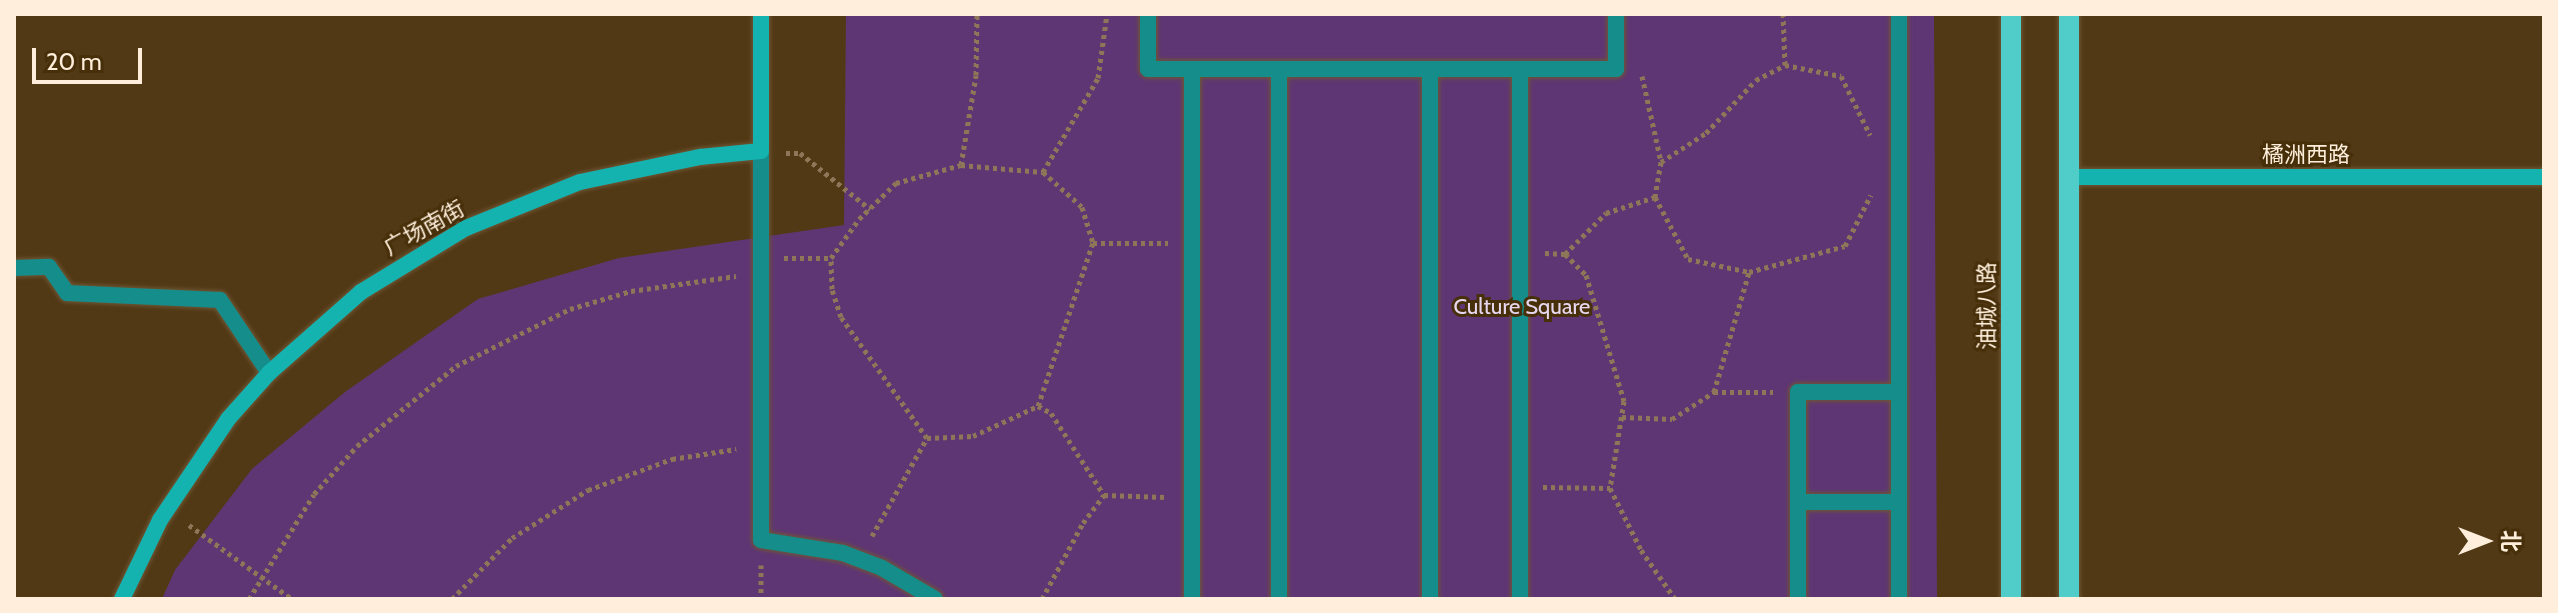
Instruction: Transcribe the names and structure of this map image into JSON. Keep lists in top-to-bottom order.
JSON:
{
  "streets": {
    "main road": ["油城八路"],
    "street": ["橘洲西路", "广场南街"]
  },
  "parks": ["Culture Square"],
  "scale_bar": "20 m",
  "north": "right"
}
